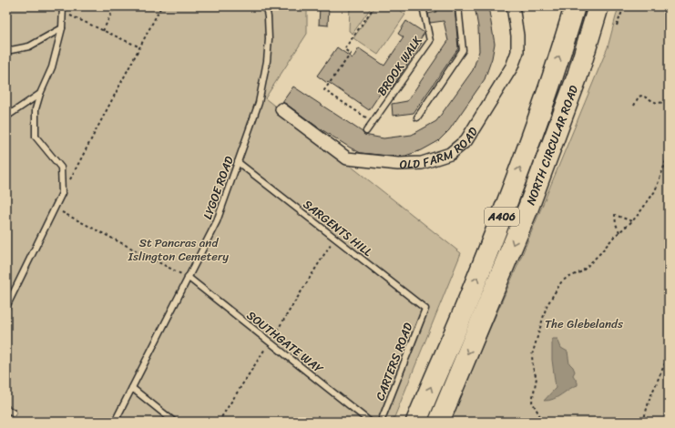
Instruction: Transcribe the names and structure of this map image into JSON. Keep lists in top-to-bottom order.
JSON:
{
  "streets": {
    "highway": ["NORTH CIRCULAR ROAD", "A406"],
    "street": ["OLD FARM ROAD"],
    "lane": [
      "BROOK WALK",
      "LYGOE ROAD",
      "SARGENTS HILL",
      "SOUTHGATE WAY",
      "CARTERS ROAD"
    ]
  },
  "crossings": [
    ["LYGOE ROAD", "SARGENTS HILL"],
    ["LYGOE ROAD", "SOUTHGATE WAY"],
    ["SARGENTS HILL", "CARTERS ROAD"]
  ],
  "parks": ["St Pancras and Islington Cemetery", "The Glebelands"]
}
